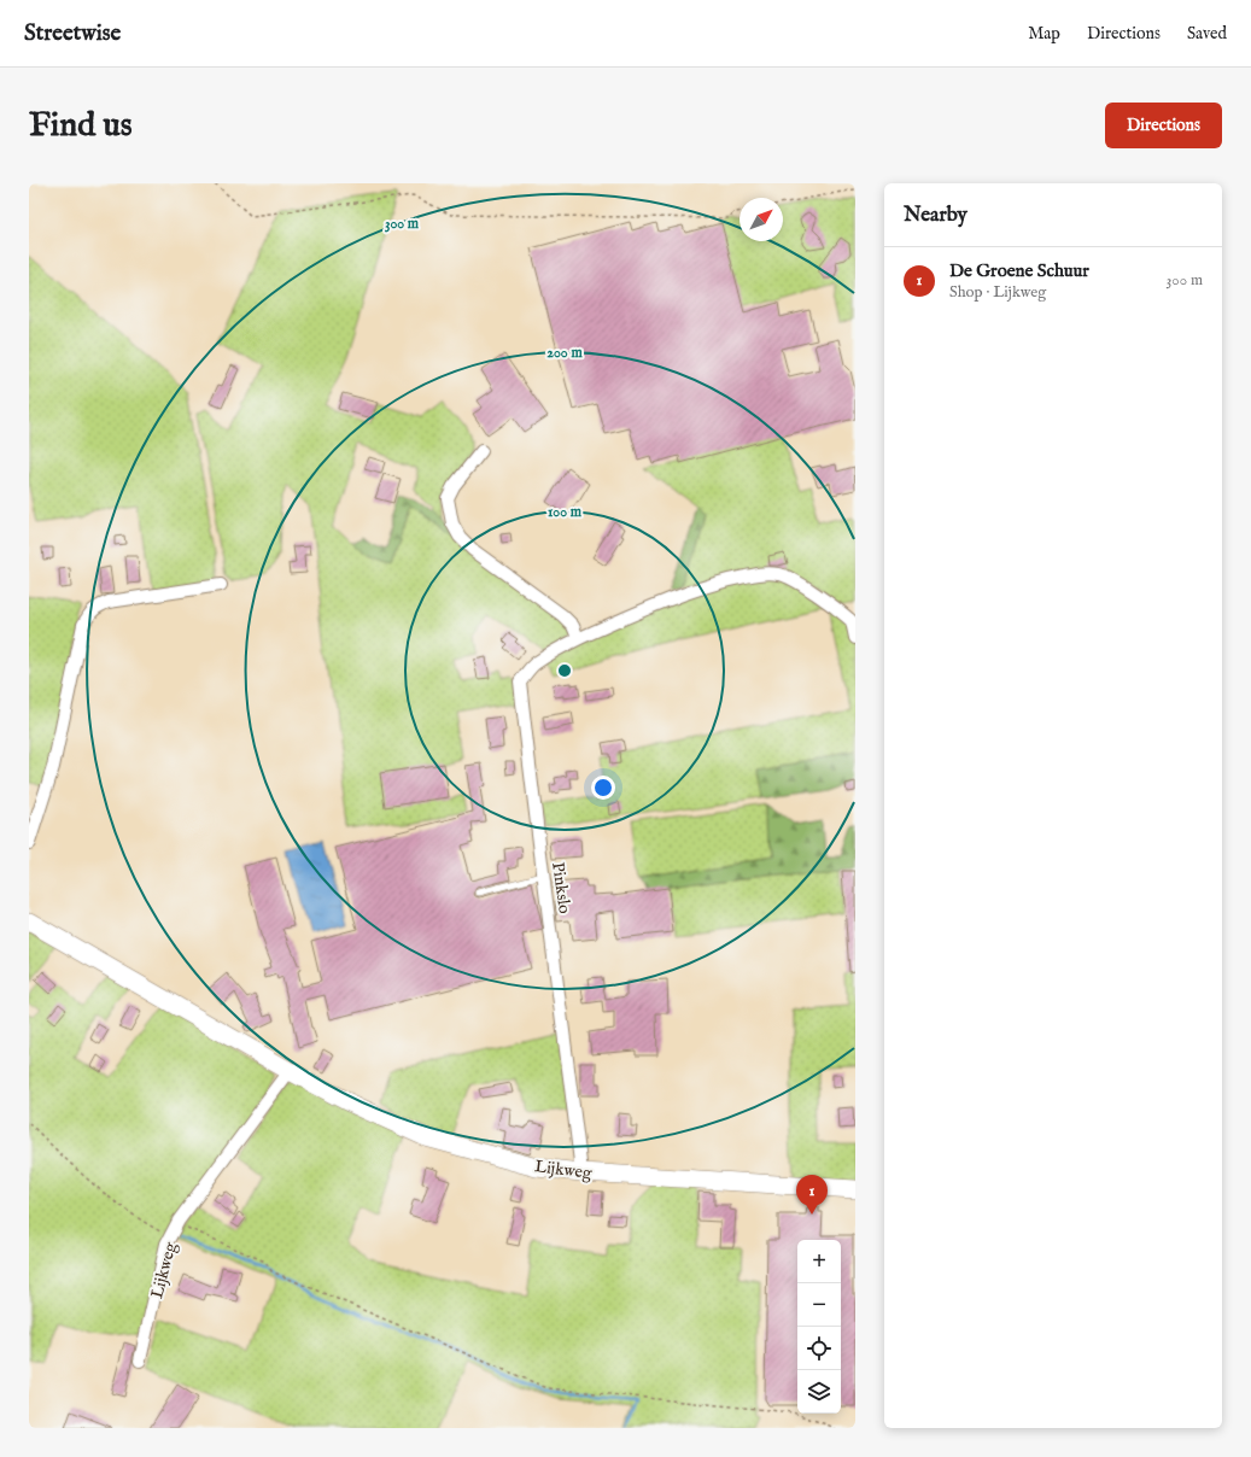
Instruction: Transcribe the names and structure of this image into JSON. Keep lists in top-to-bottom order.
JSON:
{
  "streets": {
    "street": ["Pinkslo", "Lijkweg"]
  },
  "crossings": [
    ["Pinkslo", "Lijkweg"]
  ],
  "north": "top right",
  "page": {
    "header": "Streetwise",
    "nav": ["Map", "Directions", "Saved"],
    "buttons": "Directions",
    "title": "Find us",
    "heading": "Nearby",
    "list": [
      {
        "mark": "1",
        "name": "De Groene Schuur",
        "note": "Shop · Lijkweg",
        "value": "300 m"
      }
    ],
    "pins": "1",
    "map_buttons": ["+", "−"]
  },
  "rings": ["300 m", "200 m", "100 m"]
}
